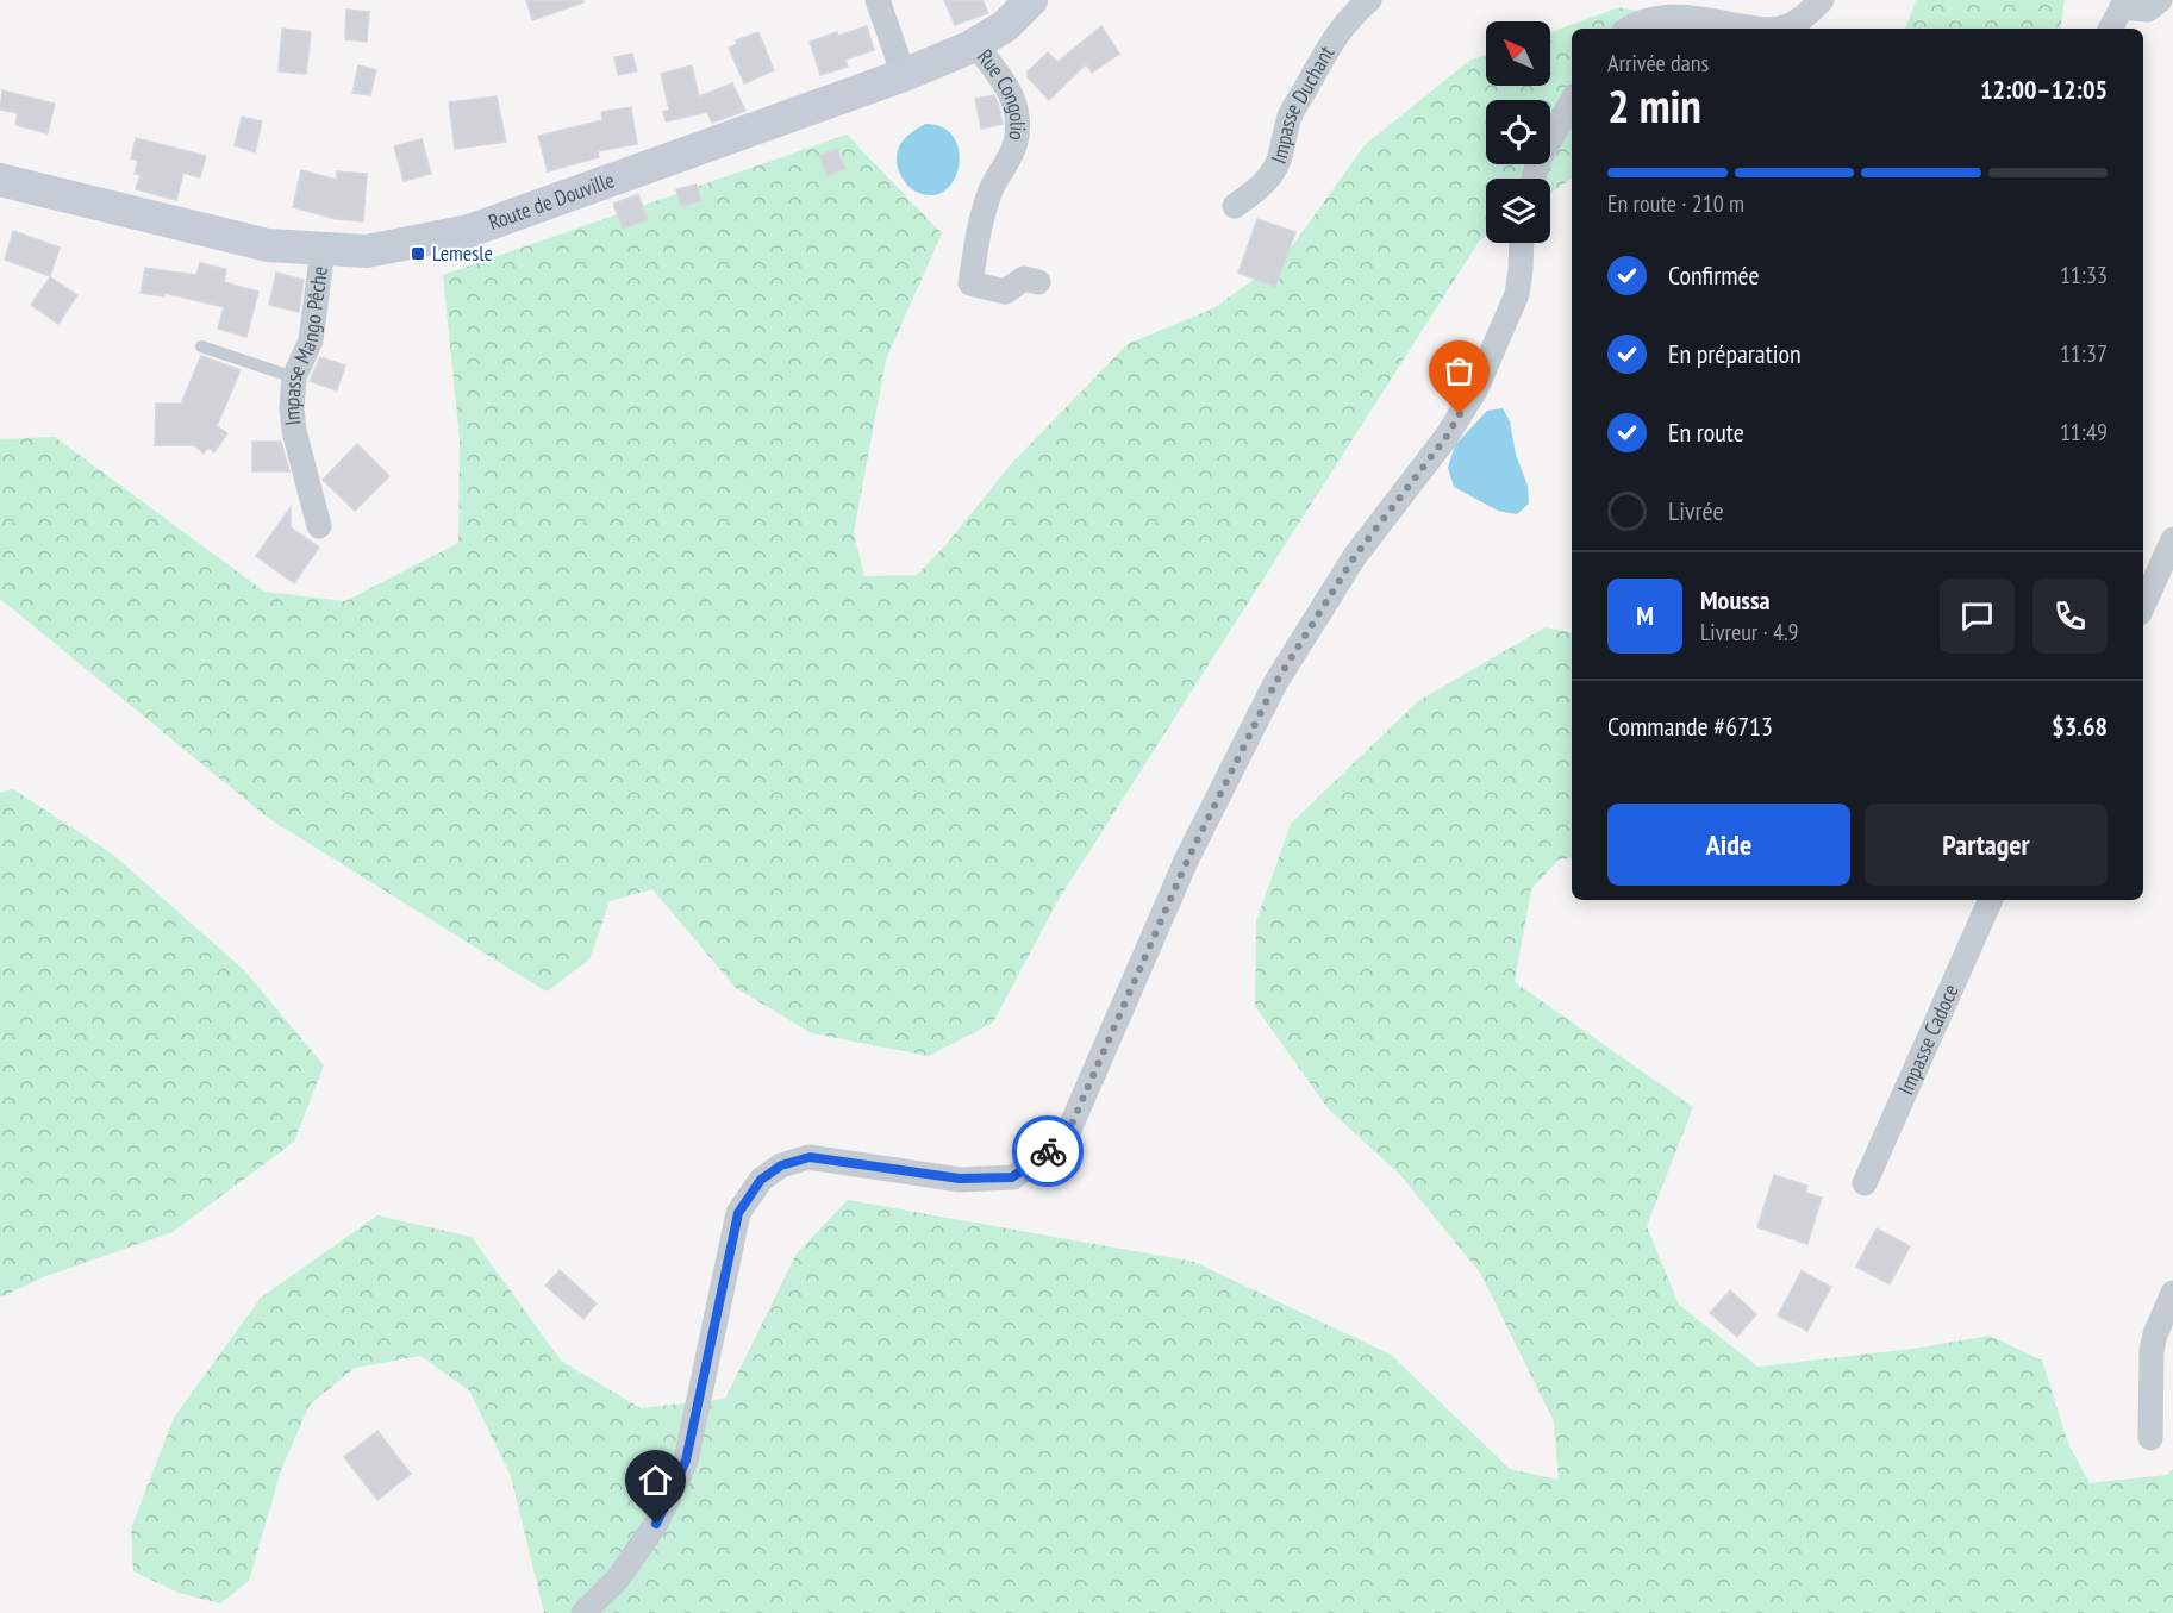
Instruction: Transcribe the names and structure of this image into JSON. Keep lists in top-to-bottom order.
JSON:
{
  "streets": {
    "main road": ["Route de Douville"],
    "street": [
      "Rue Congolio",
      "Impasse Duchant",
      "Impasse Mango Pêche",
      "Impasse Cadoce"
    ]
  },
  "crossings": [
    ["Rue Congolio", "Route de Douville"],
    ["Route de Douville", "Impasse Mango Pêche"]
  ],
  "places": {
    "transit": ["Lemesle"]
  },
  "north": "top left",
  "page": {
    "heading": ["2 min", "Arrivée dans", "12:00–12:05"],
    "panel": [
      "Moussa",
      "Livreur · 4.9",
      "Commande #6713",
      "$3.68"
    ],
    "bar": "En route · 210 m",
    "list": [
      ["Confirmée", "11:33"],
      ["En préparation", "11:37"],
      ["En route", "11:49"],
      "Livrée"
    ],
    "round": "M",
    "buttons": ["Aide", "Partager"]
  }
}
